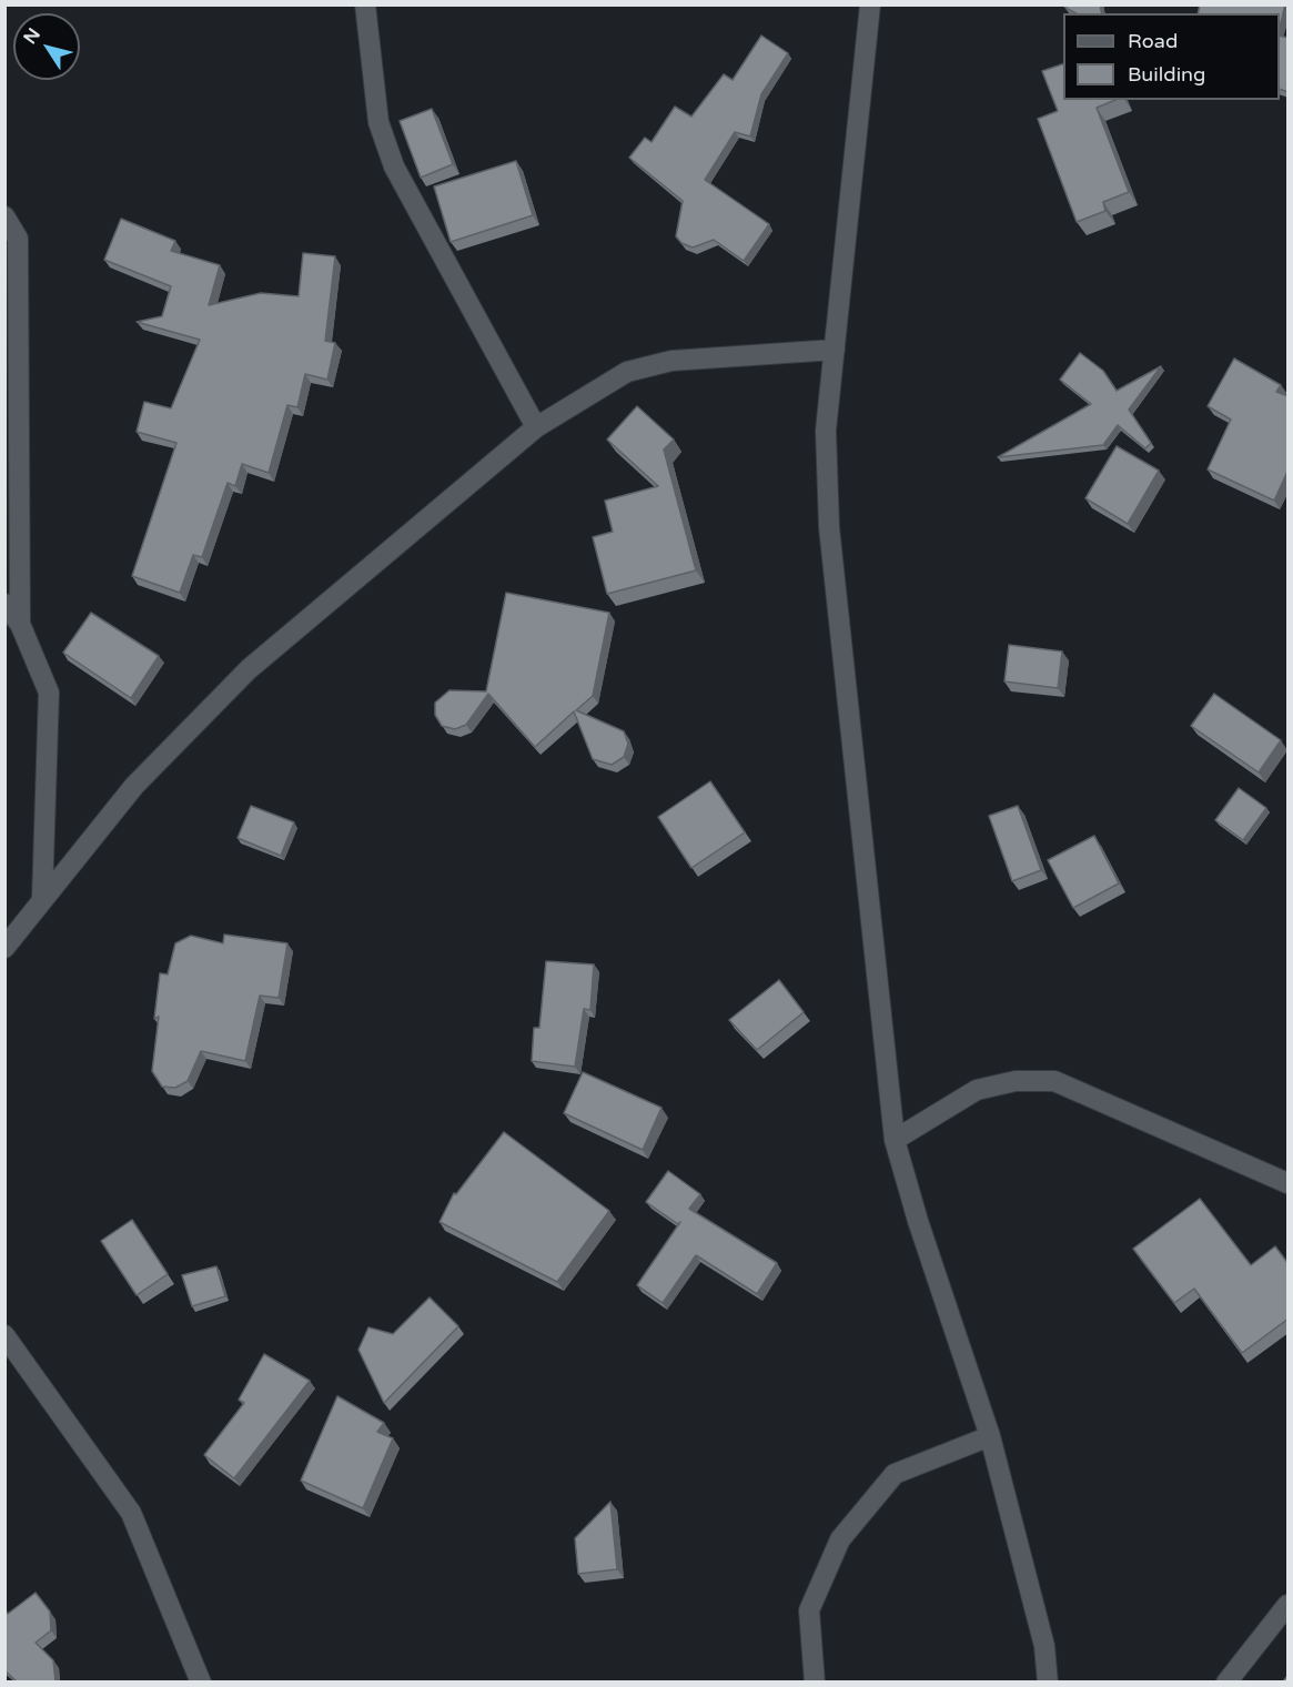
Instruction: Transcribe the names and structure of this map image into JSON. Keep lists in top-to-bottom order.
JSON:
{
  "legend": ["Road", "Building"],
  "north": "top left"
}
